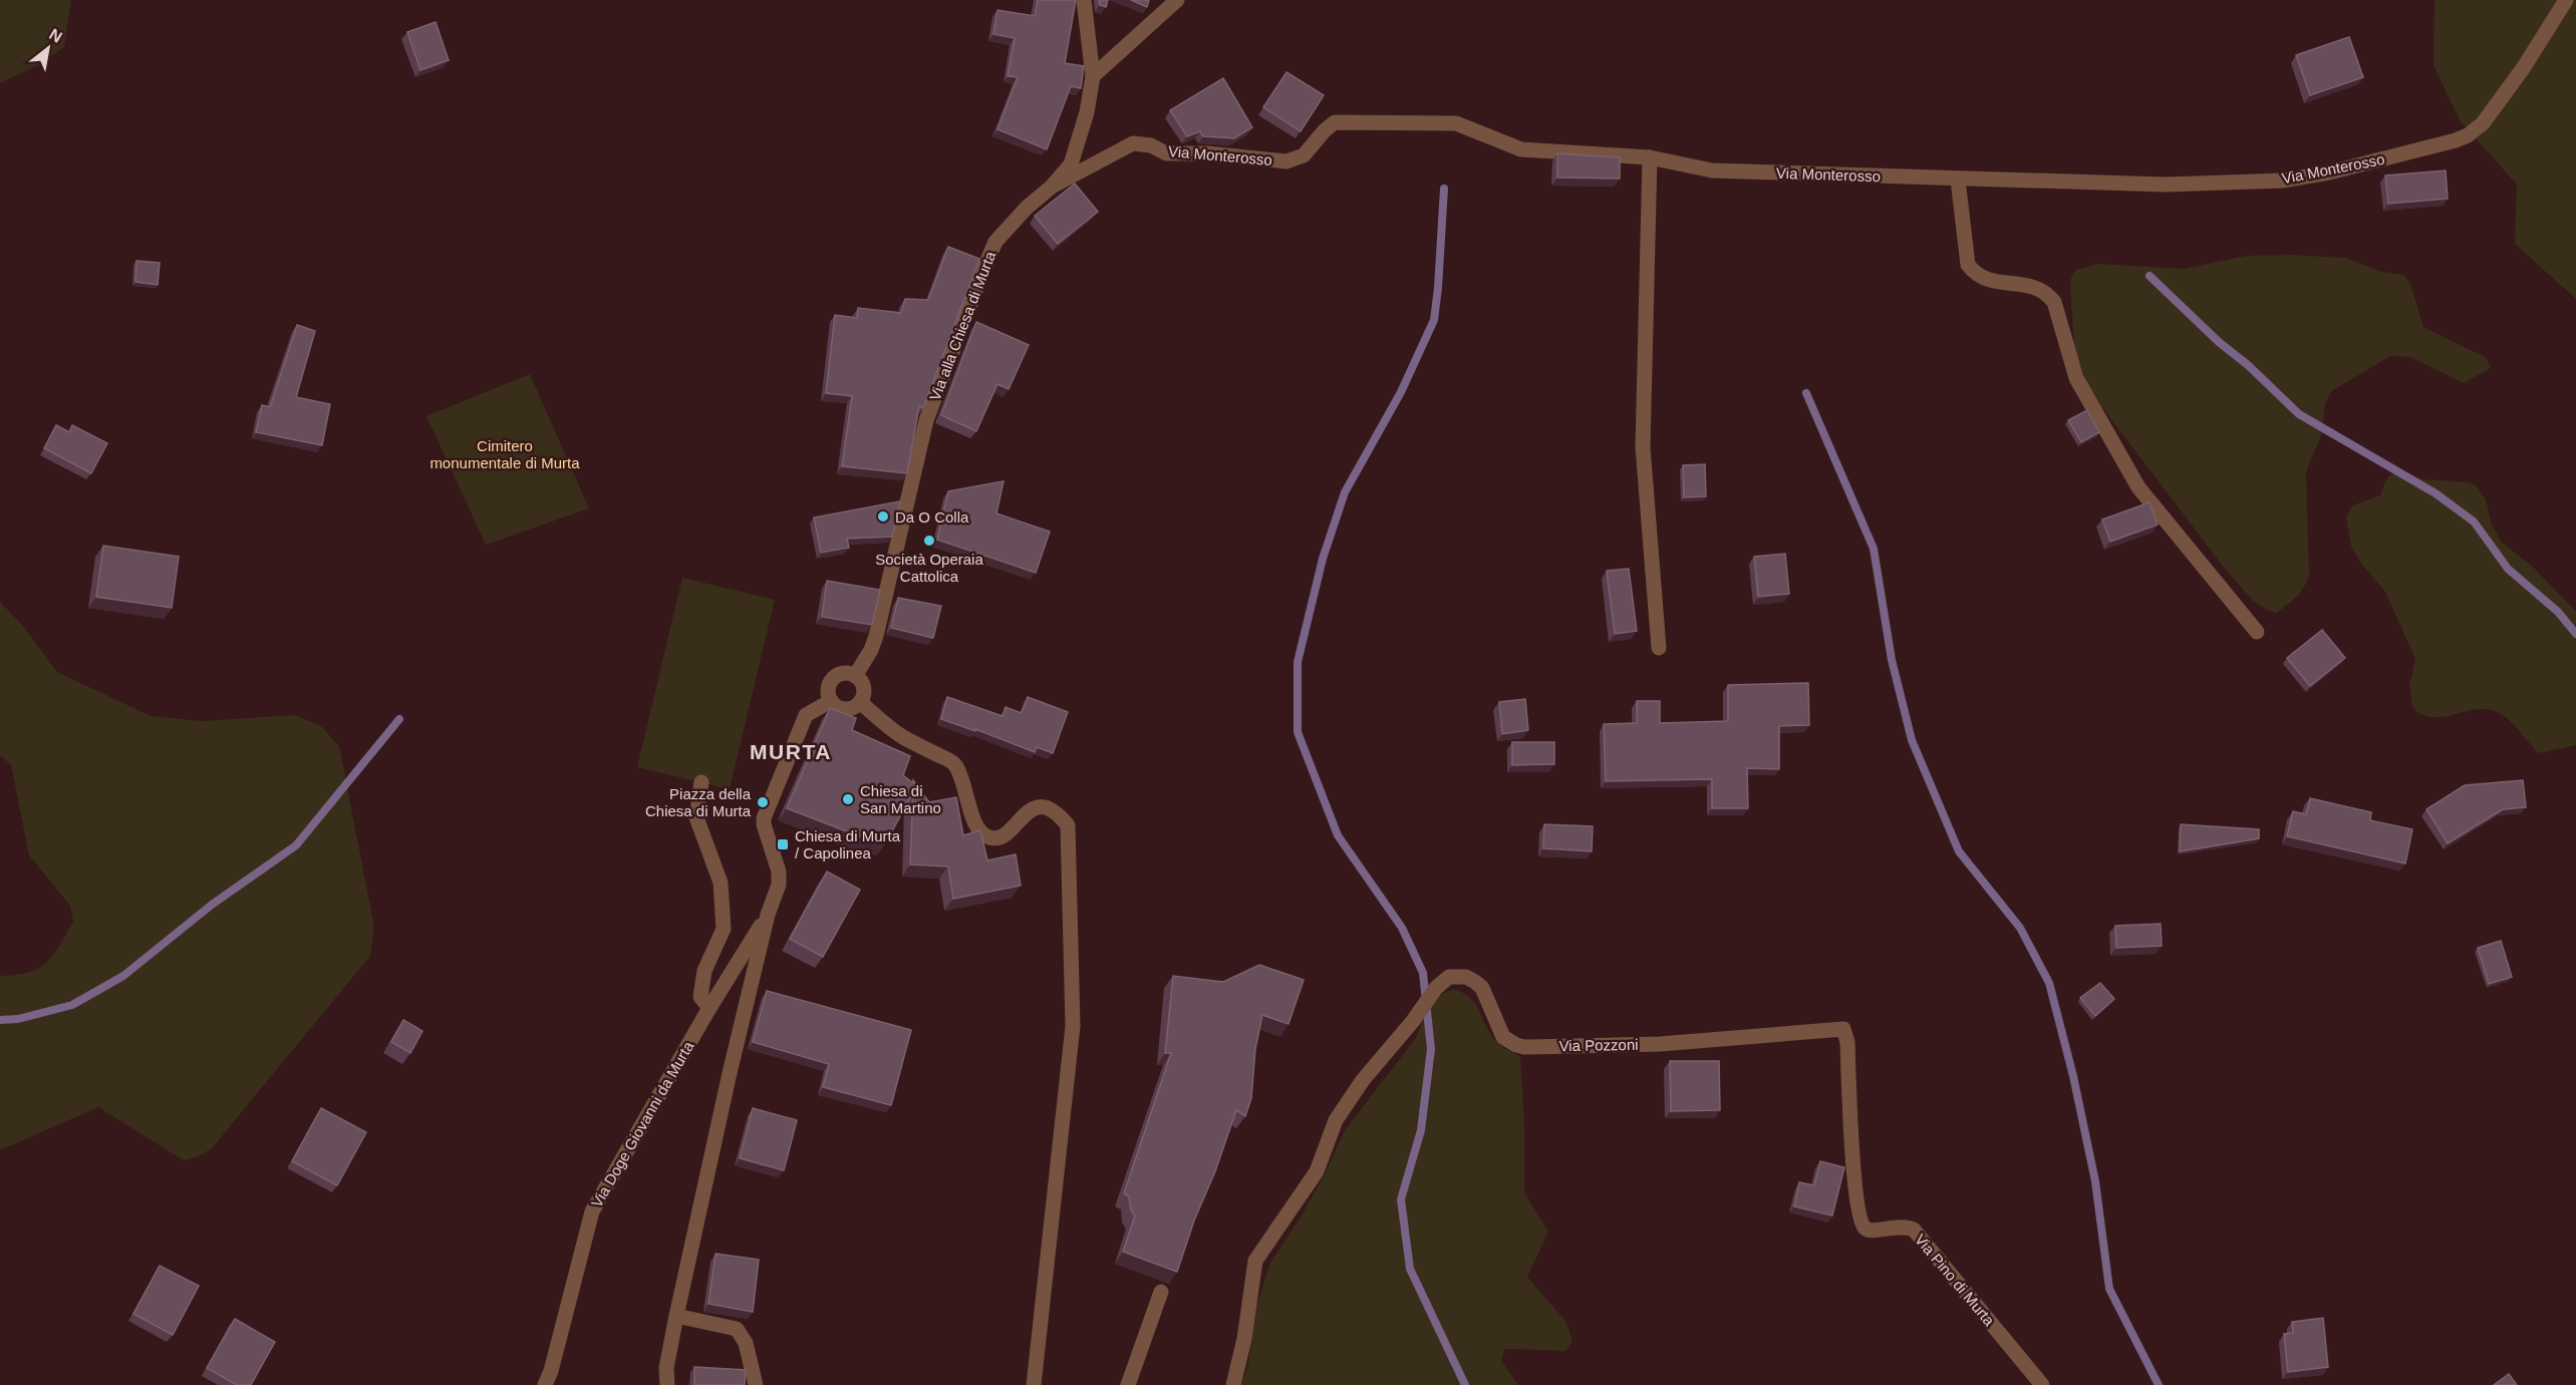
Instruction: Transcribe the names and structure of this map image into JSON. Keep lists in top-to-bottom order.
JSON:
{
  "streets": {
    "street": [
      "Via Monterosso",
      "Via alla Chiesa di Murta",
      "Via Pozzoni",
      "Via Doge Giovanni da Murta",
      "Via Pino di Murta"
    ]
  },
  "crossings": [
    ["Via Monterosso", "Via alla Chiesa di Murta"],
    ["Via Pozzoni", "Via Pino di Murta"]
  ],
  "districts": ["MURTA"],
  "parks": ["Cimitero monumentale di Murta"],
  "places": {
    "other": [
      "Da O Colla",
      "Società Operaia Cattolica",
      "Chiesa di San Martino",
      "Piazza della Chiesa di Murta"
    ],
    "transit": ["Chiesa di Murta / Capolinea"]
  },
  "north": "top right"
}
